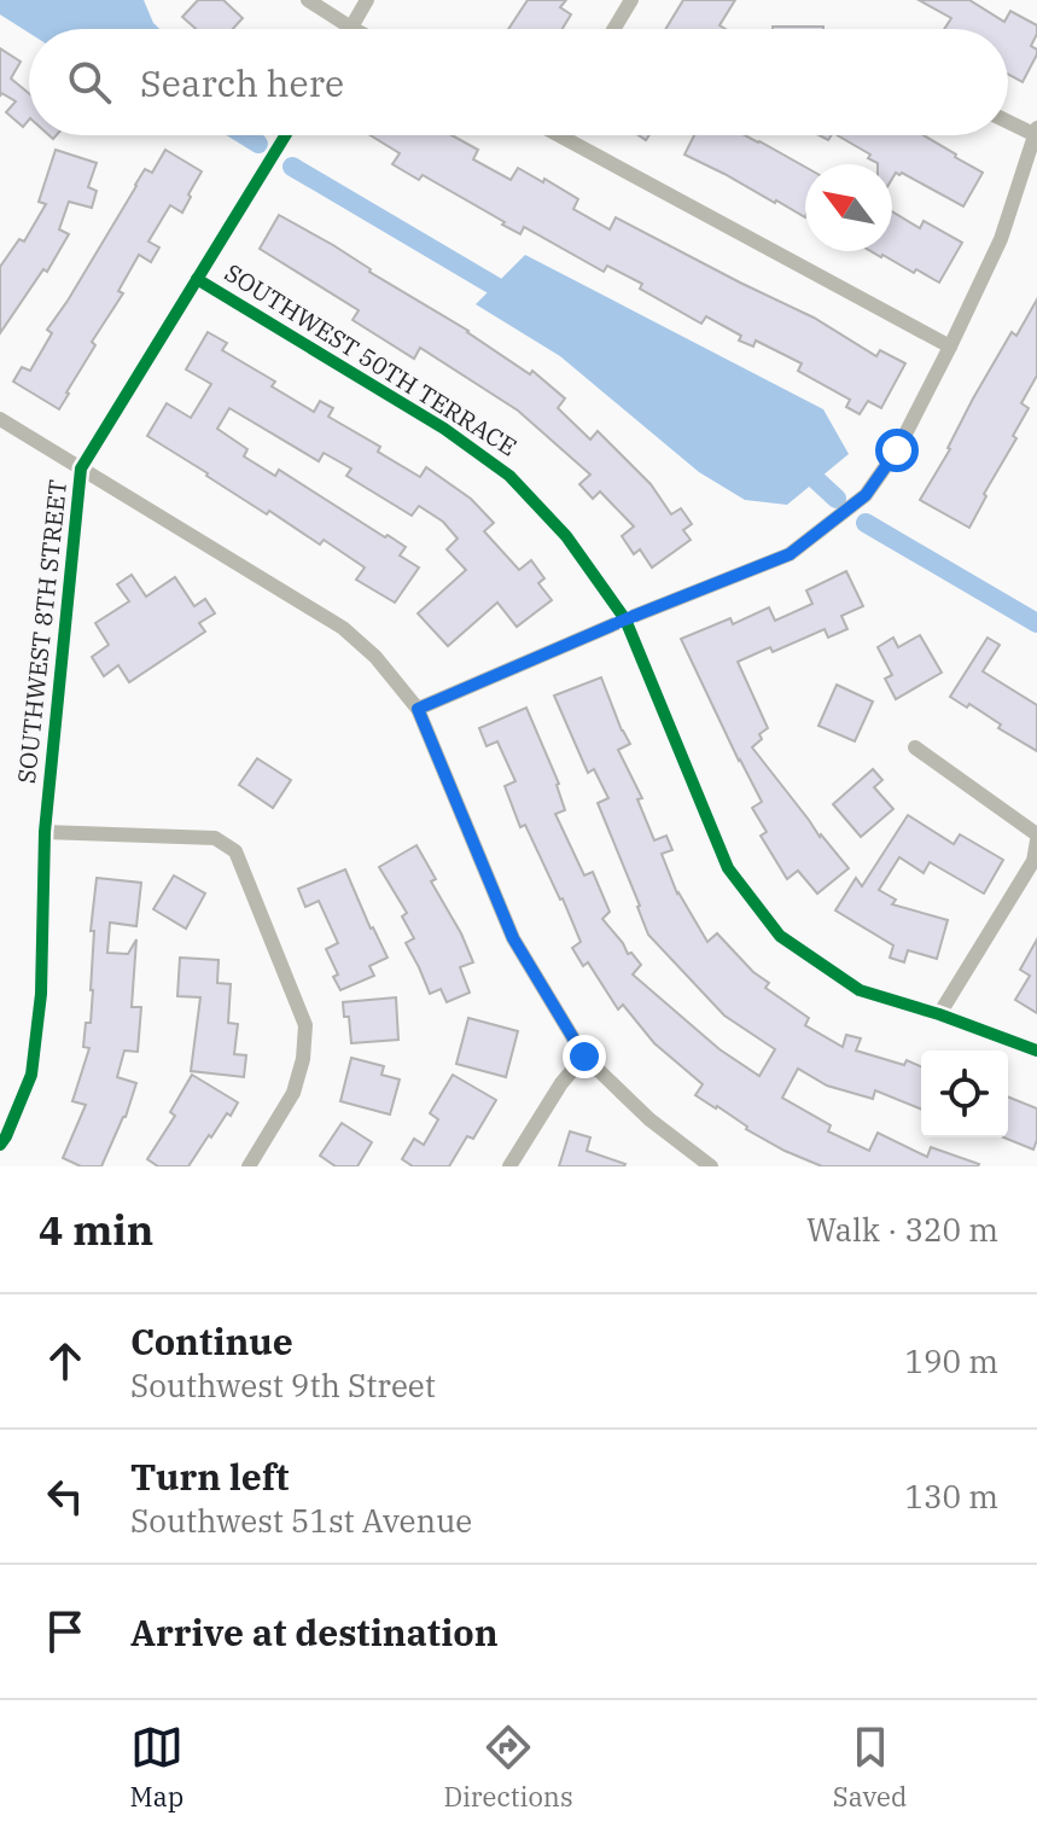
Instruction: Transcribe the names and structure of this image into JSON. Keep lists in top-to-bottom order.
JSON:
{
  "streets": {
    "street": ["SOUTHWEST 50TH TERRACE", "SOUTHWEST 8TH STREET"]
  },
  "crossings": [
    ["SOUTHWEST 50TH TERRACE", "SOUTHWEST 8TH STREET"]
  ],
  "north": "top left",
  "page": {
    "search": "Search here",
    "heading": ["4 min", "Walk · 320 m"],
    "list": [
      ["Continue", "Southwest 9th Street", "190 m"],
      ["Turn left", "Southwest 51st Avenue", "130 m"],
      "Arrive at destination"
    ],
    "nav": ["Map", "Directions", "Saved"]
  }
}
